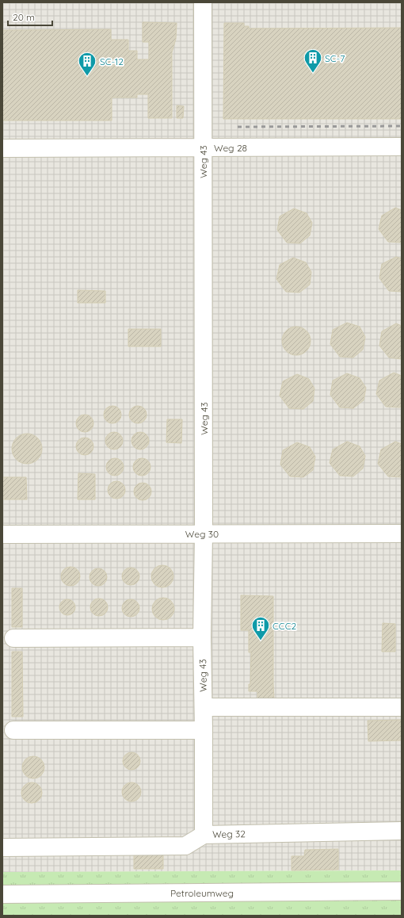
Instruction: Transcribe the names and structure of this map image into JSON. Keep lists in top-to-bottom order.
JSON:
{
  "streets": {
    "street": [
      "Weg 28",
      "Weg 43",
      "Weg 30",
      "Weg 32",
      "Petroleumweg"
    ]
  },
  "crossings": [
    ["Weg 28", "Weg 43"],
    ["Weg 43", "Weg 30"],
    ["Weg 43", "Weg 32"]
  ],
  "places": {
    "building": ["SC-7", "SC-12", "CCC2"]
  },
  "scale_bar": "20 m"
}
